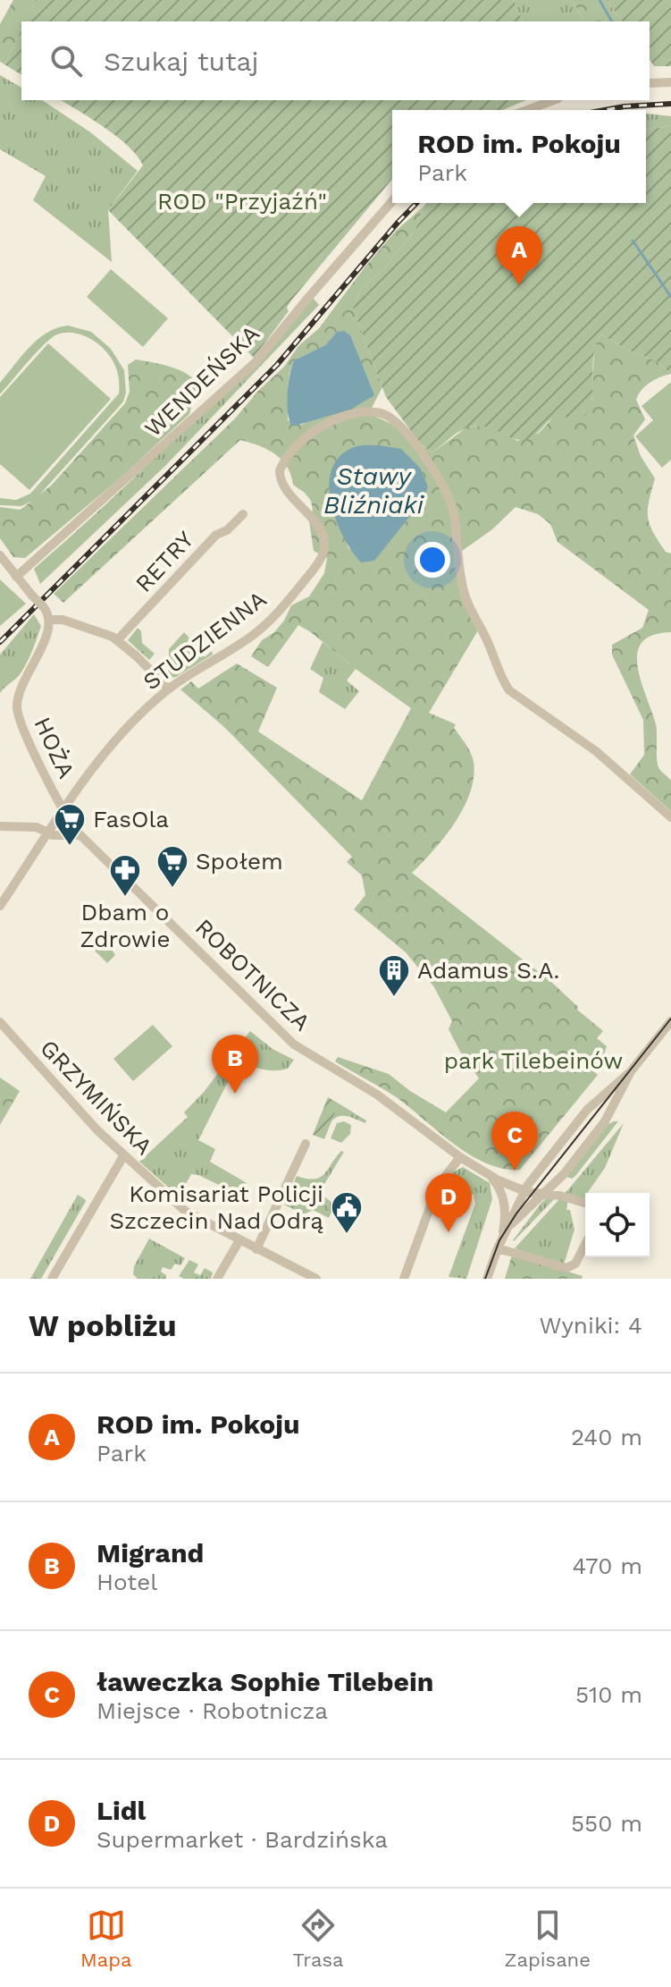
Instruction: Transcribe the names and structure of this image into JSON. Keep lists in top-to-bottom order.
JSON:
{
  "streets": {
    "street": [
      "WENDEŃSKA",
      "RETRY",
      "STUDZIENNA",
      "HOŻA",
      "ROBOTNICZA",
      "GRZYMIŃSKA"
    ]
  },
  "crossings": [
    ["STUDZIENNA", "HOŻA"],
    ["STUDZIENNA", "ROBOTNICZA"],
    ["HOŻA", "ROBOTNICZA"]
  ],
  "water": ["Stawy Bliźniaki"],
  "parks": ["ROD \"Przyjaźń\"", "park Tilebeinów"],
  "places": {
    "supermarket": ["FasOla", "Społem"],
    "pharmacy": ["Dbam o Zdrowie"],
    "building": ["Adamus S.A."],
    "public building": ["Komisariat Policji Szczecin Nad Odrą"]
  },
  "page": {
    "search": "Szukaj tutaj",
    "popup": ["ROD im. Pokoju", "Park"],
    "pins": [
      "A",
      "B",
      "C",
      "D"
    ],
    "heading": ["W pobliżu", "Wyniki: 4"],
    "list": [
      {
        "mark": "A",
        "name": "ROD im. Pokoju",
        "note": "Park",
        "value": "240 m"
      },
      {
        "mark": "B",
        "name": "Migrand",
        "note": "Hotel",
        "value": "470 m"
      },
      {
        "mark": "C",
        "name": "ławeczka Sophie Tilebein",
        "note": "Miejsce · Robotnicza",
        "value": "510 m"
      },
      {
        "mark": "D",
        "name": "Lidl",
        "note": "Supermarket · Bardzińska",
        "value": "550 m"
      }
    ],
    "nav": ["Mapa", "Trasa", "Zapisane"]
  }
}
